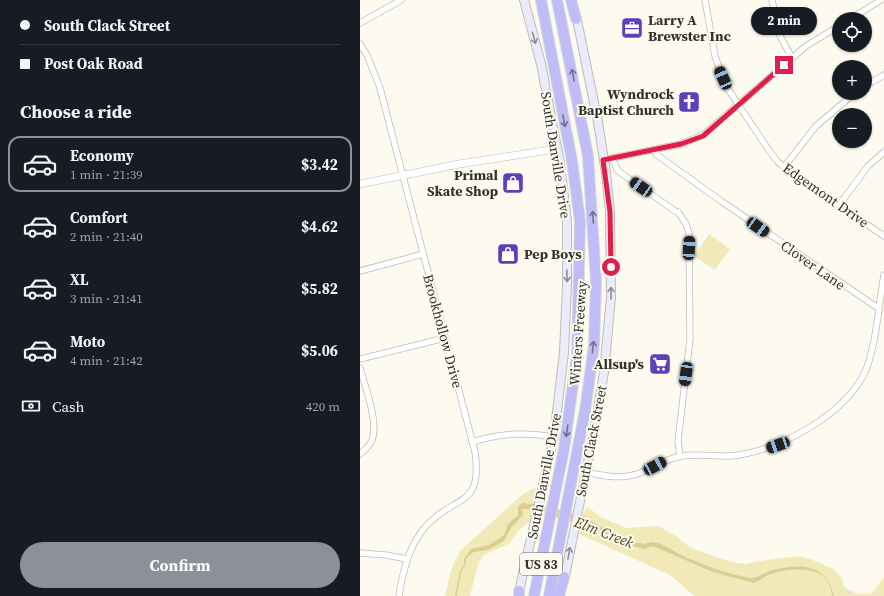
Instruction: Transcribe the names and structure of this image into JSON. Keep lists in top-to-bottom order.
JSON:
{
  "streets": {
    "highway": ["Winters Freeway", "US 83"],
    "main road": ["South Danville Drive", "South Clack Street"],
    "street": ["Edgemont Drive", "Clover Lane", "Brookhollow Drive"]
  },
  "one_way": ["South Danville Drive", "South Clack Street"],
  "water": ["Elm Creek"],
  "places": {
    "office": ["Larry A Brewster Inc"],
    "church": ["Wyndrock Baptist Church"],
    "shop": ["Primal Skate Shop", "Pep Boys"],
    "supermarket": ["Allsup's"]
  },
  "page": {
    "banner": ["South Clack Street", "Post Oak Road"],
    "bubble": "2 min",
    "map_buttons": ["+", "−"],
    "heading": "Choose a ride",
    "list": [
      {
        "name": "Economy",
        "note": "1 min · 21:39",
        "value": "$3.42"
      },
      {
        "name": "Comfort",
        "note": "2 min · 21:40",
        "value": "$4.62"
      },
      {
        "name": "XL",
        "note": "3 min · 21:41",
        "value": "$5.82"
      },
      {
        "name": "Moto",
        "note": "4 min · 21:42",
        "value": "$5.06"
      }
    ],
    "pay": ["Cash", "420 m"],
    "buttons": "Confirm"
  }
}
